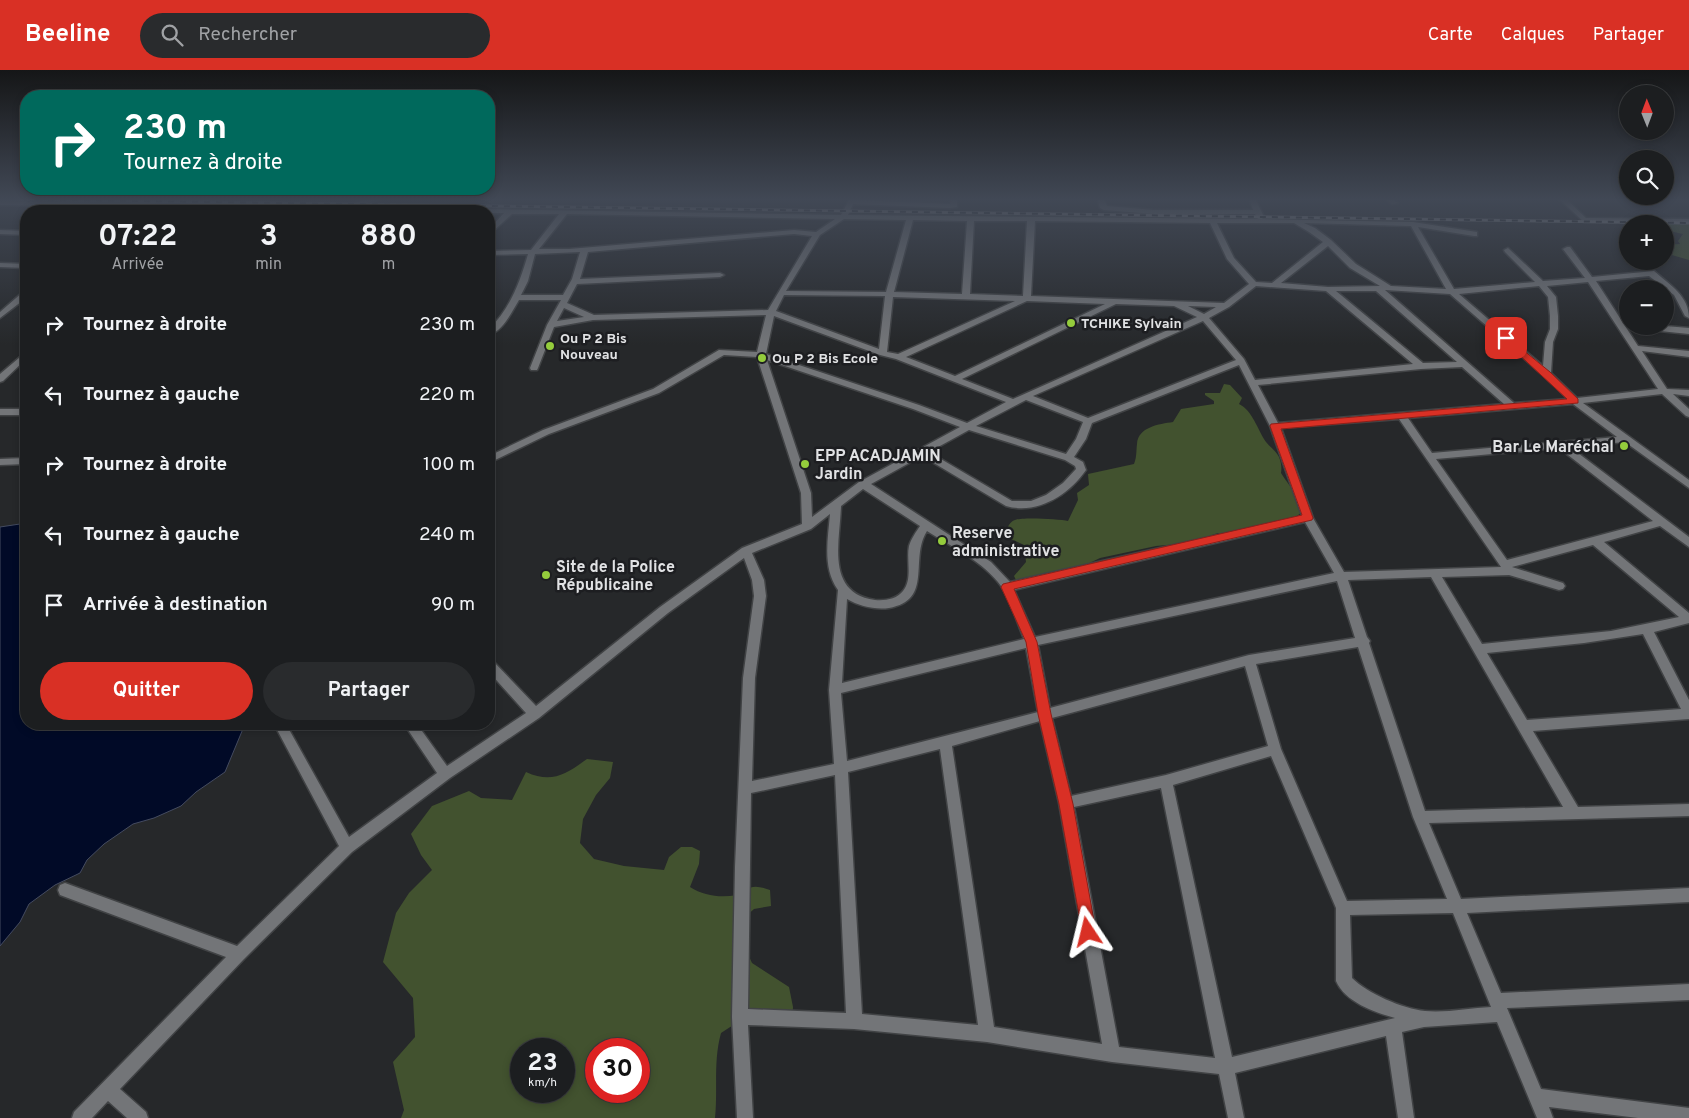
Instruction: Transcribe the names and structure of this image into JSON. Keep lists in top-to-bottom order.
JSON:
{
  "places": [
    "TCHIKE Sylvain",
    "Ou P 2 Bis Nouveau",
    "Ou P 2 Bis Ecole",
    "Bar Le Maréchal",
    "EPP ACADJAMIN Jardin",
    "Reserve administrative",
    "Site de la Police Républicaine"
  ],
  "north": "top",
  "page": {
    "header": "Beeline",
    "search": "Rechercher",
    "nav": ["Carte", "Calques", "Partager"],
    "map_buttons": ["+", "−"],
    "turn": ["230 m", "Tournez à droite"],
    "eta": [
      "07:22",
      "Arrivée",
      "3",
      "min",
      "880",
      "m"
    ],
    "list": [
      {
        "name": "Tournez à droite",
        "value": "230 m"
      },
      {
        "name": "Tournez à gauche",
        "value": "220 m"
      },
      {
        "name": "Tournez à droite",
        "value": "100 m"
      },
      {
        "name": "Tournez à gauche",
        "value": "240 m"
      },
      {
        "name": "Arrivée à destination",
        "value": "90 m"
      }
    ],
    "buttons": ["Quitter", "Partager"],
    "speed": "23 km/h",
    "limit": "30"
  }
}
